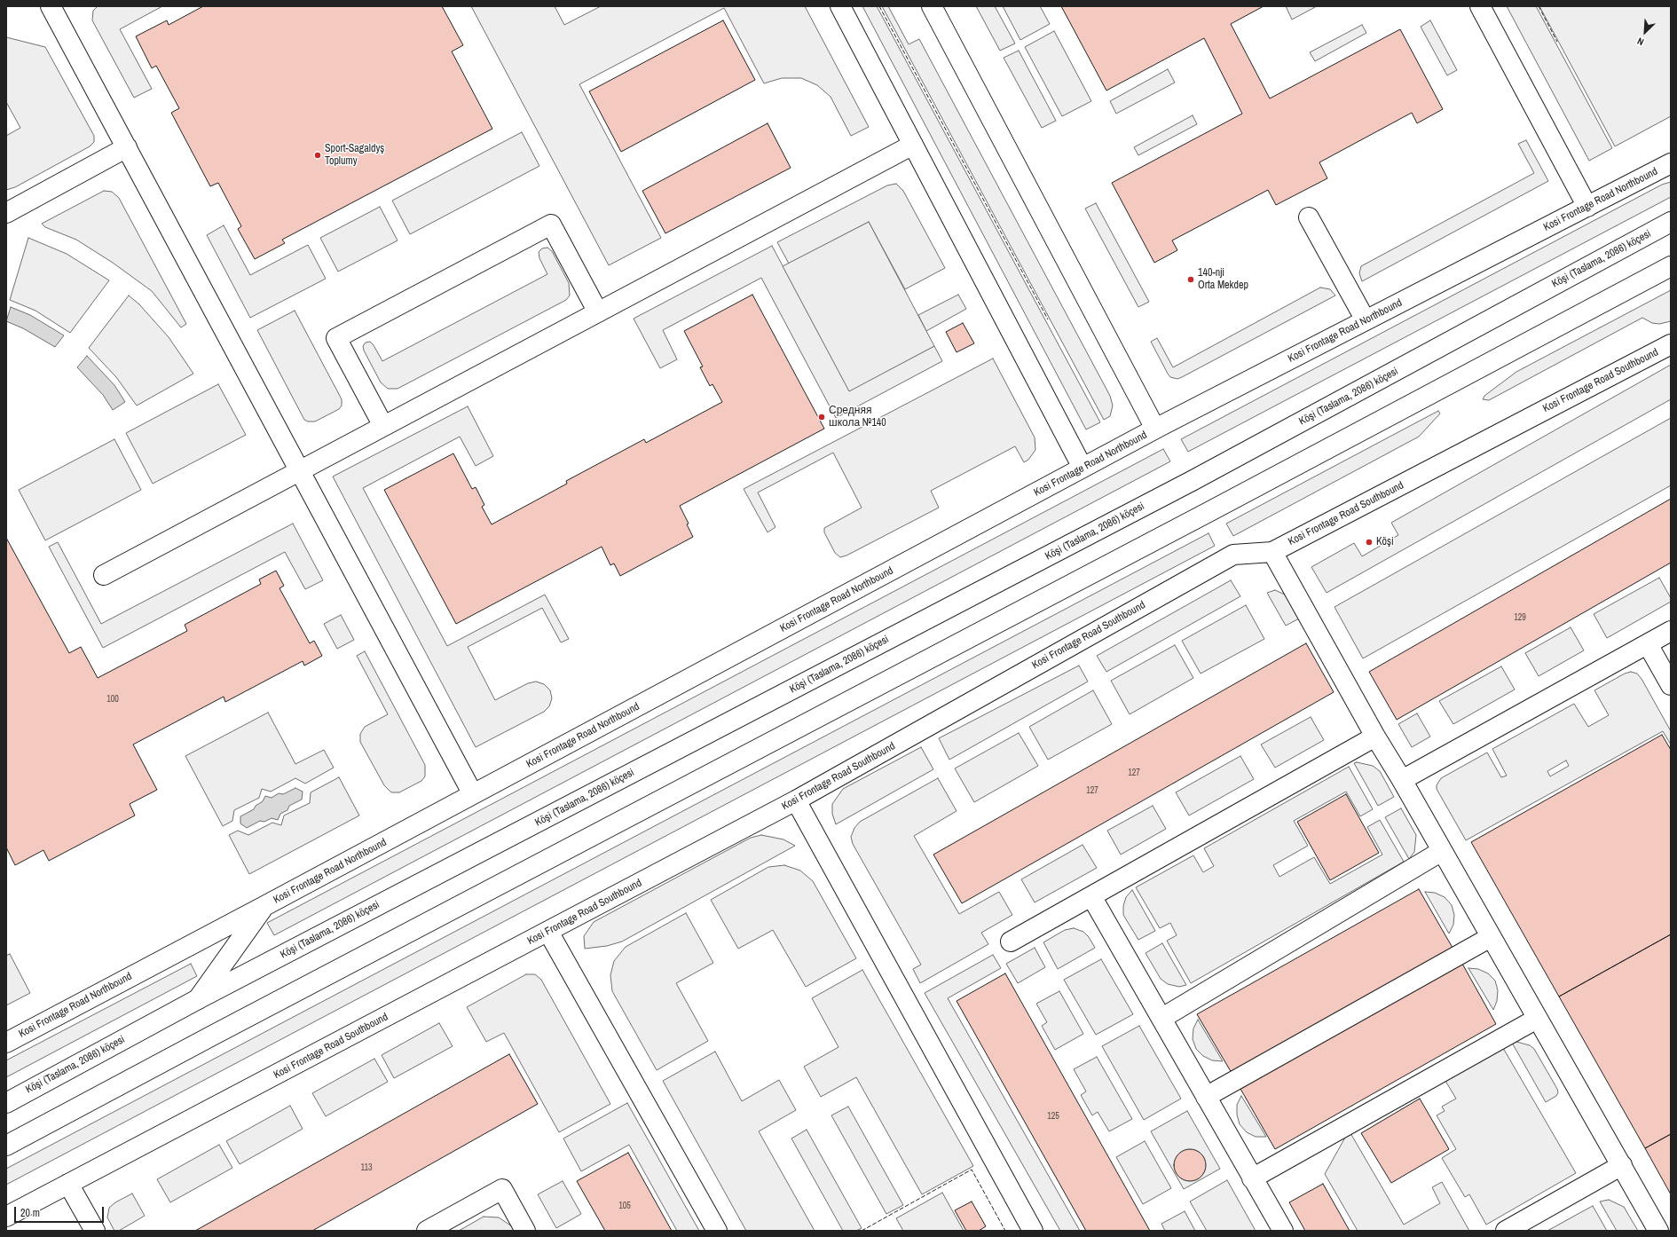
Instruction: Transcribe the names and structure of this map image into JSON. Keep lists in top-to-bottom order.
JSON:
{
  "streets": {
    "street": ["Kosi Frontage Road Northbound", "Köşi (Taslama, 2086) köçesi", "Kosi Frontage Road Southbound"]
  },
  "places": [
    "Sport-Sagaldyş Toplumy",
    "140-nji Orta Mekdep",
    "Средняя школа №140",
    "Köşi"
  ],
  "house_numbers": [
    "129",
    "100",
    "127",
    "127",
    "125",
    "113",
    "105"
  ],
  "scale_bar": "20 m",
  "north": "bottom left"
}
